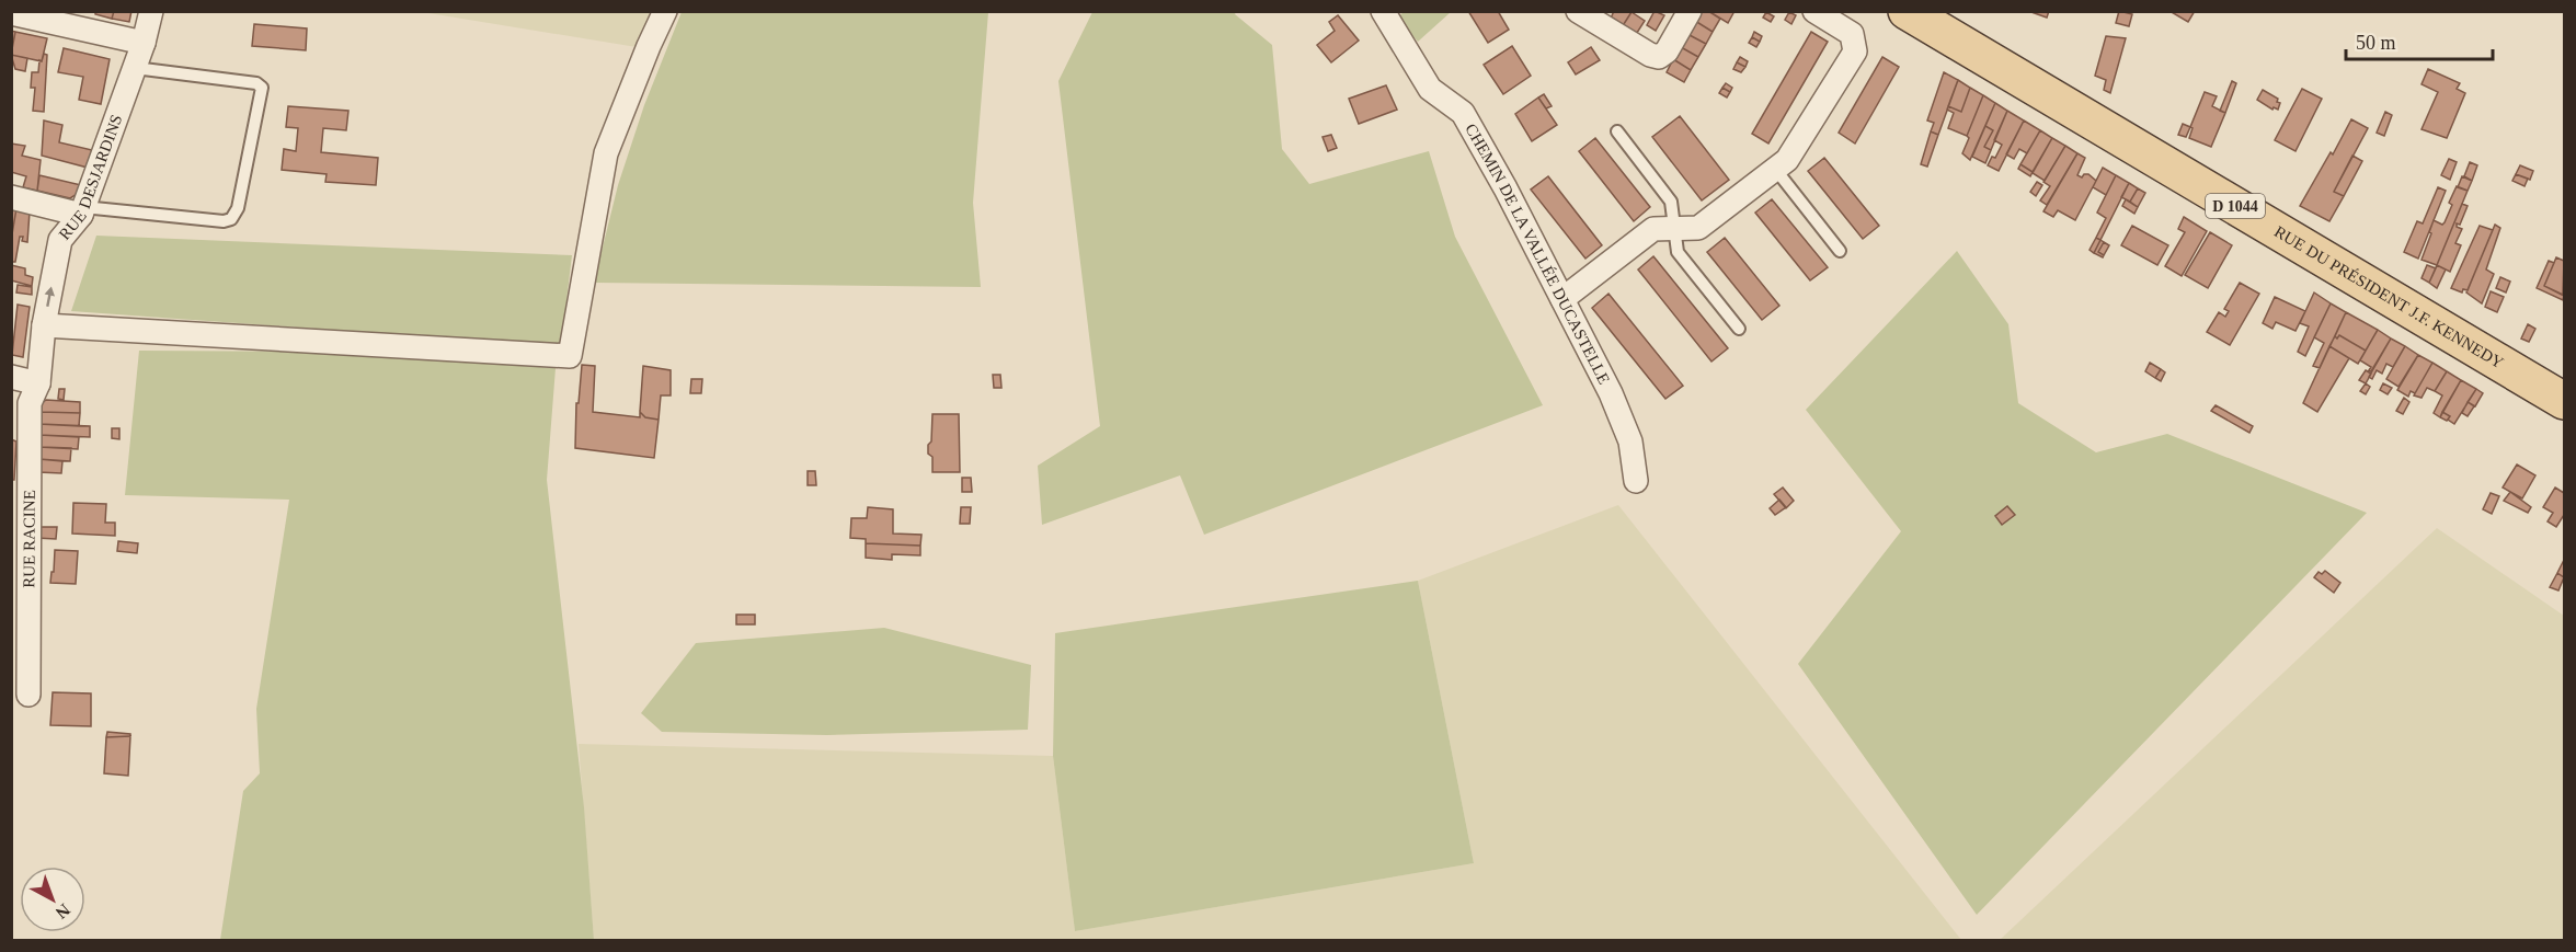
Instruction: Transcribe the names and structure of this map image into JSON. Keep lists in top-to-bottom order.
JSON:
{
  "streets": {
    "main road": ["D 1044", "RUE DU PRÉSIDENT J.F. KENNEDY"],
    "street": ["RUE DESJARDINS", "CHEMIN DE LA VALLÉE DUCASTELLE", "RUE RACINE"]
  },
  "crossings": [
    ["RUE DESJARDINS", "RUE RACINE"]
  ],
  "scale_bar": "50 m",
  "north": "bottom right"
}
